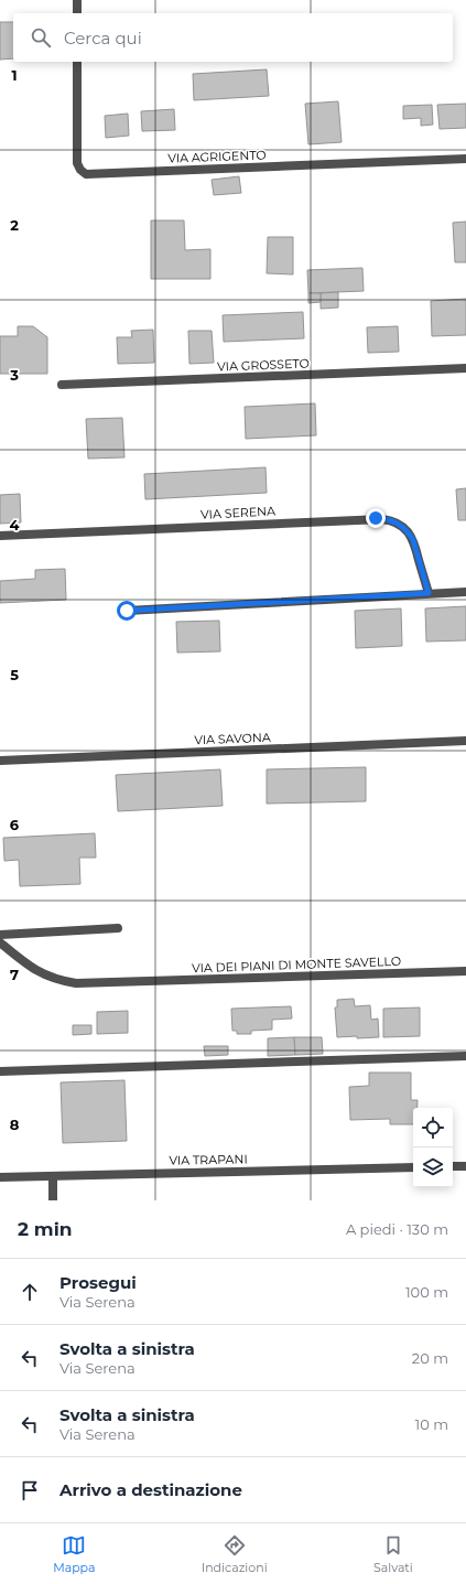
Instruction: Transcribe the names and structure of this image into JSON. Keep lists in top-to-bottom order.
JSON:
{
  "streets": {
    "street": [
      "VIA AGRIGENTO",
      "VIA GROSSETO",
      "VIA SERENA",
      "VIA SAVONA",
      "VIA DEI PIANI DI MONTE SAVELLO",
      "VIA TRAPANI"
    ]
  },
  "page": {
    "search": "Cerca qui",
    "heading": ["2 min", "A piedi · 130 m"],
    "list": [
      ["Prosegui", "Via Serena", "100 m"],
      ["Svolta a sinistra", "Via Serena", "20 m"],
      ["Svolta a sinistra", "Via Serena", "10 m"],
      "Arrivo a destinazione"
    ],
    "nav": ["Mappa", "Indicazioni", "Salvati"]
  },
  "grid": {
    "rows": [
      "1",
      "2",
      "3",
      "4",
      "5",
      "6",
      "7",
      "8"
    ]
  }
}
